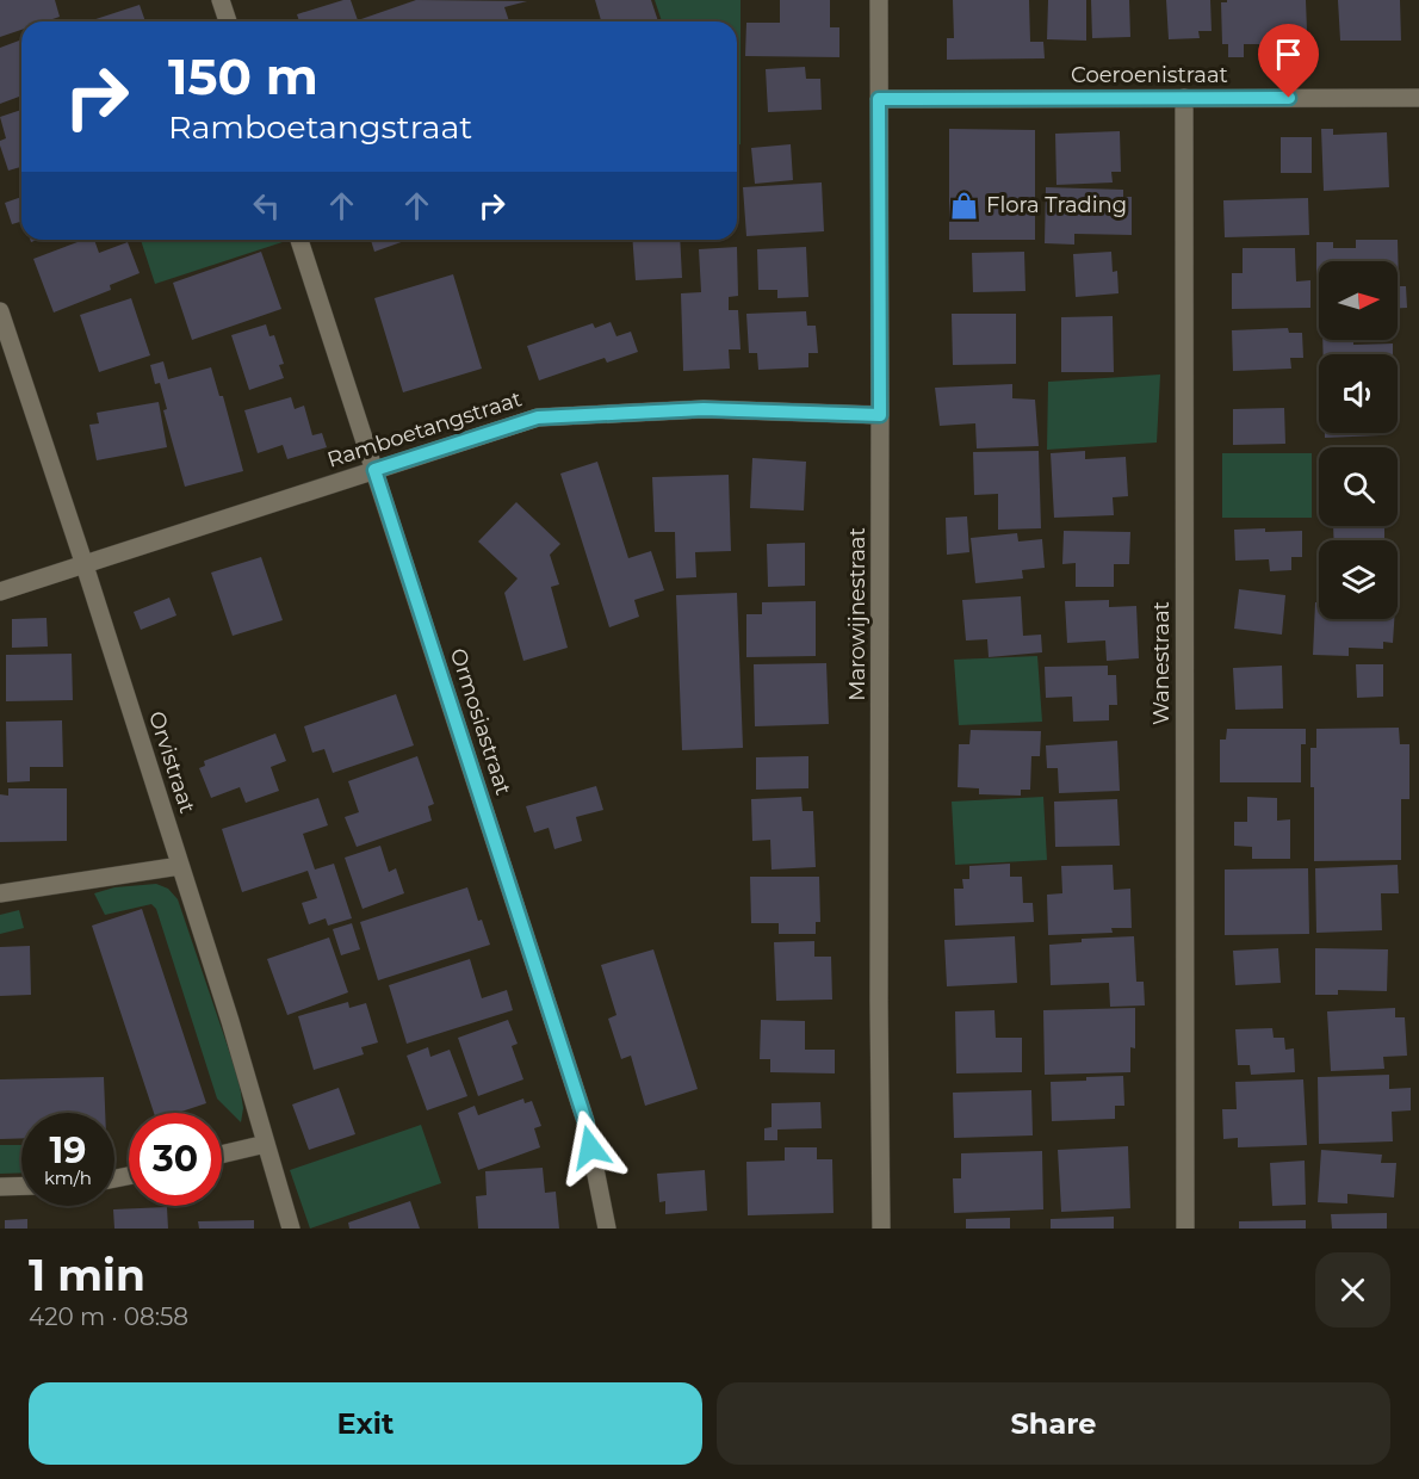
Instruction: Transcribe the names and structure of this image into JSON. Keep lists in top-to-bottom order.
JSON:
{
  "streets": {
    "street": [
      "Coeroenistraat",
      "Ramboetangstraat",
      "Marowijnestraat",
      "Wanestraat",
      "Ormosiastraat",
      "Orvistraat"
    ]
  },
  "crossings": [
    ["Coeroenistraat", "Marowijnestraat"],
    ["Coeroenistraat", "Wanestraat"],
    ["Ramboetangstraat", "Marowijnestraat"],
    ["Ramboetangstraat", "Ormosiastraat"],
    ["Ramboetangstraat", "Orvistraat"]
  ],
  "places": {
    "shop": ["Flora Trading"]
  },
  "north": "right",
  "page": {
    "turn": ["150 m", "Ramboetangstraat"],
    "speed": "19 km/h",
    "limit": "30",
    "heading": ["1 min", "420 m · 08:58"],
    "buttons": ["Exit", "Share"]
  }
}
